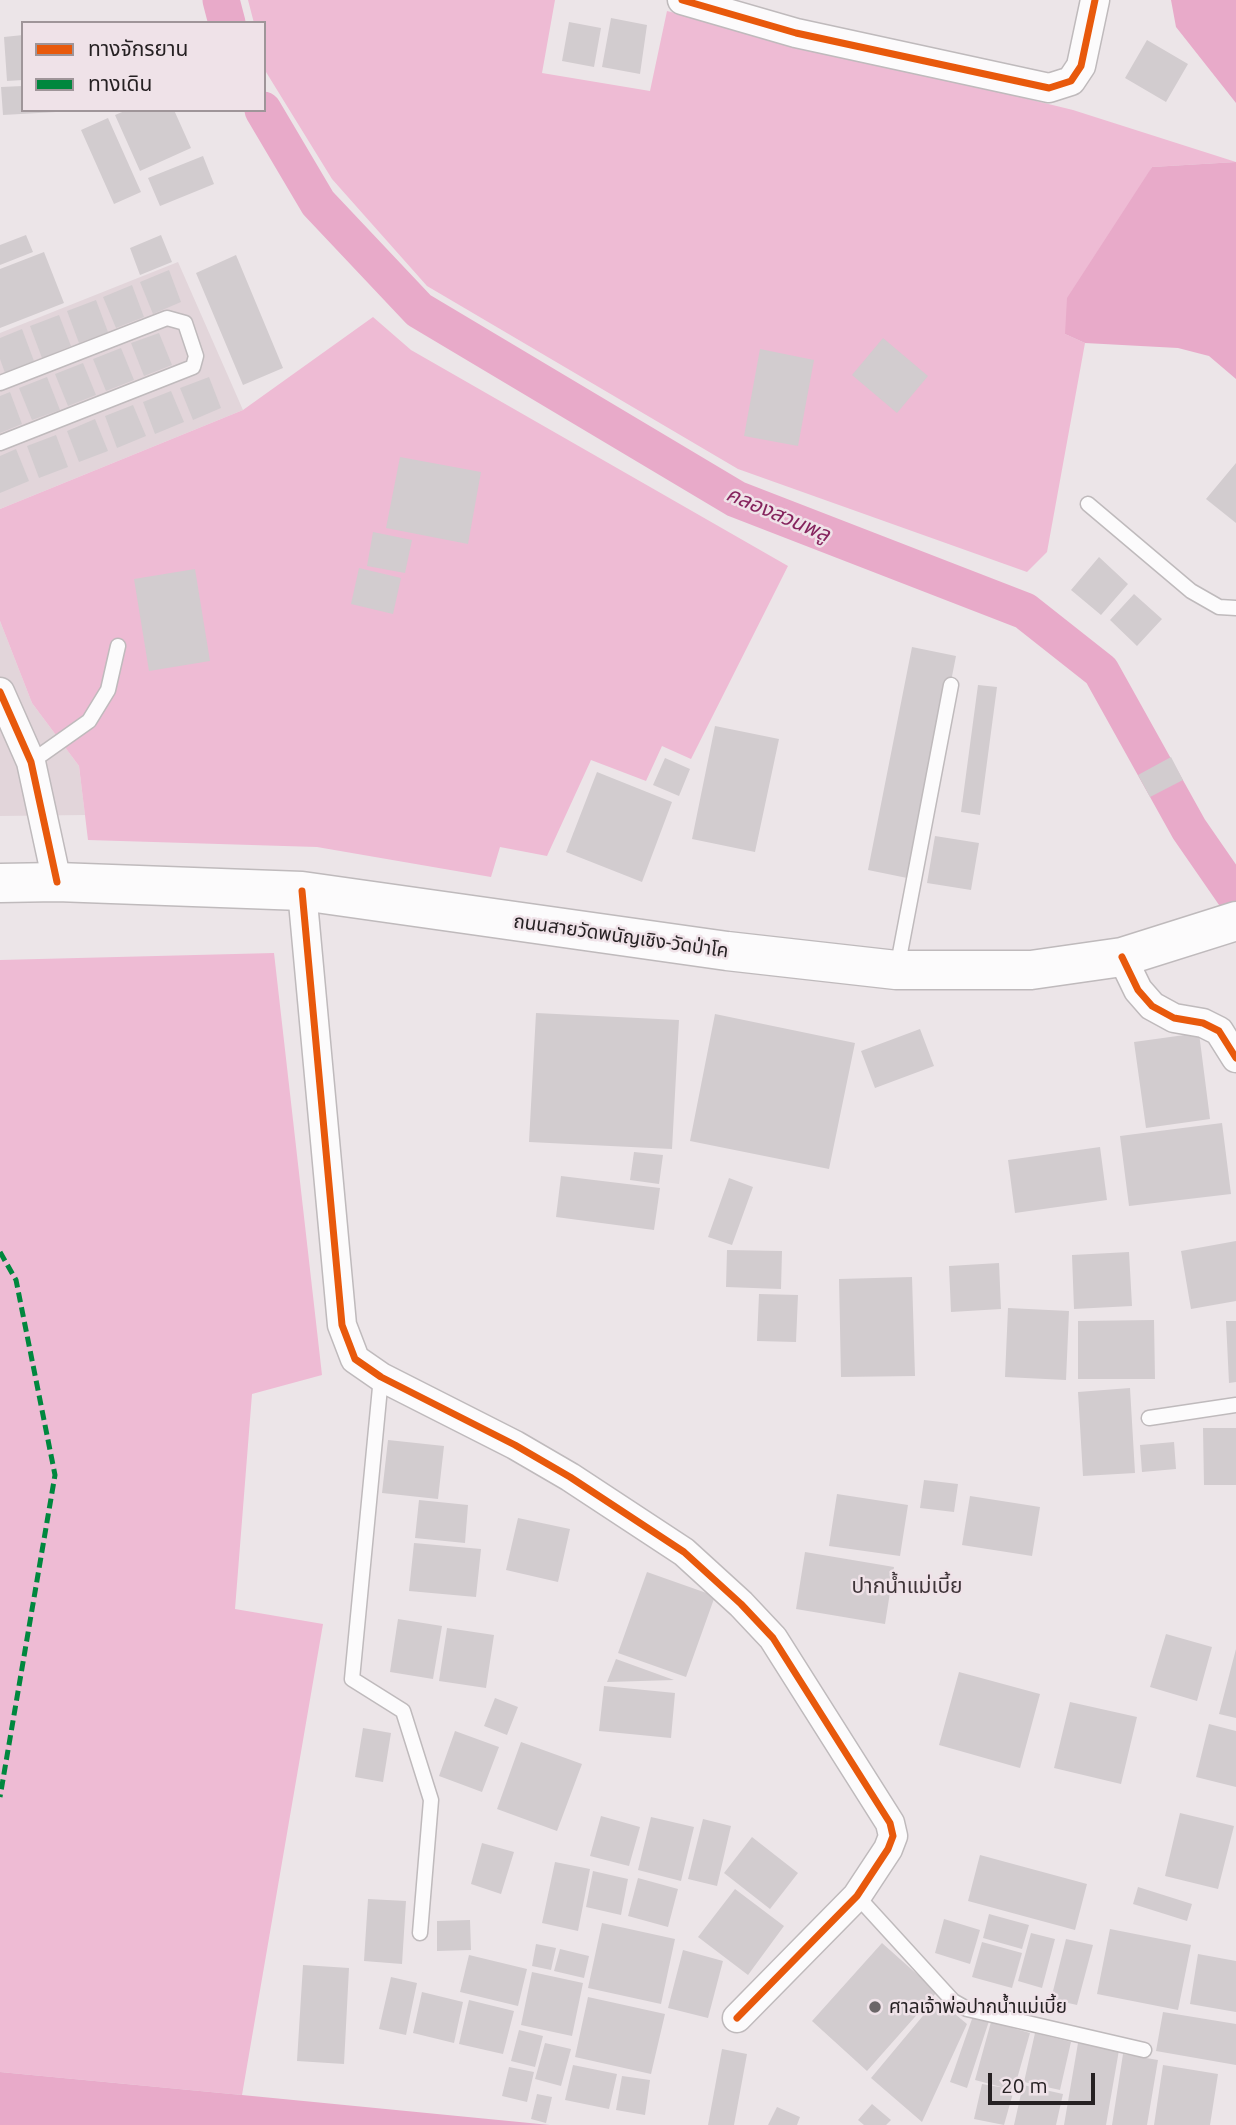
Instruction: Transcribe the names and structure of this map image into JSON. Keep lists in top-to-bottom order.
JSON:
{
  "streets": {
    "main road": ["ถนนสายวัดพนัญเชิง-วัดป่าโค"]
  },
  "districts": ["ปากน้ำแม่เบี้ย"],
  "water": ["คลองสวนพลู"],
  "places": ["ศาลเจ้าพ่อปากน้ำแม่เบี้ย"],
  "legend": ["ทางจักรยาน", "ทางเดิน"],
  "scale_bar": "20 m"
}
